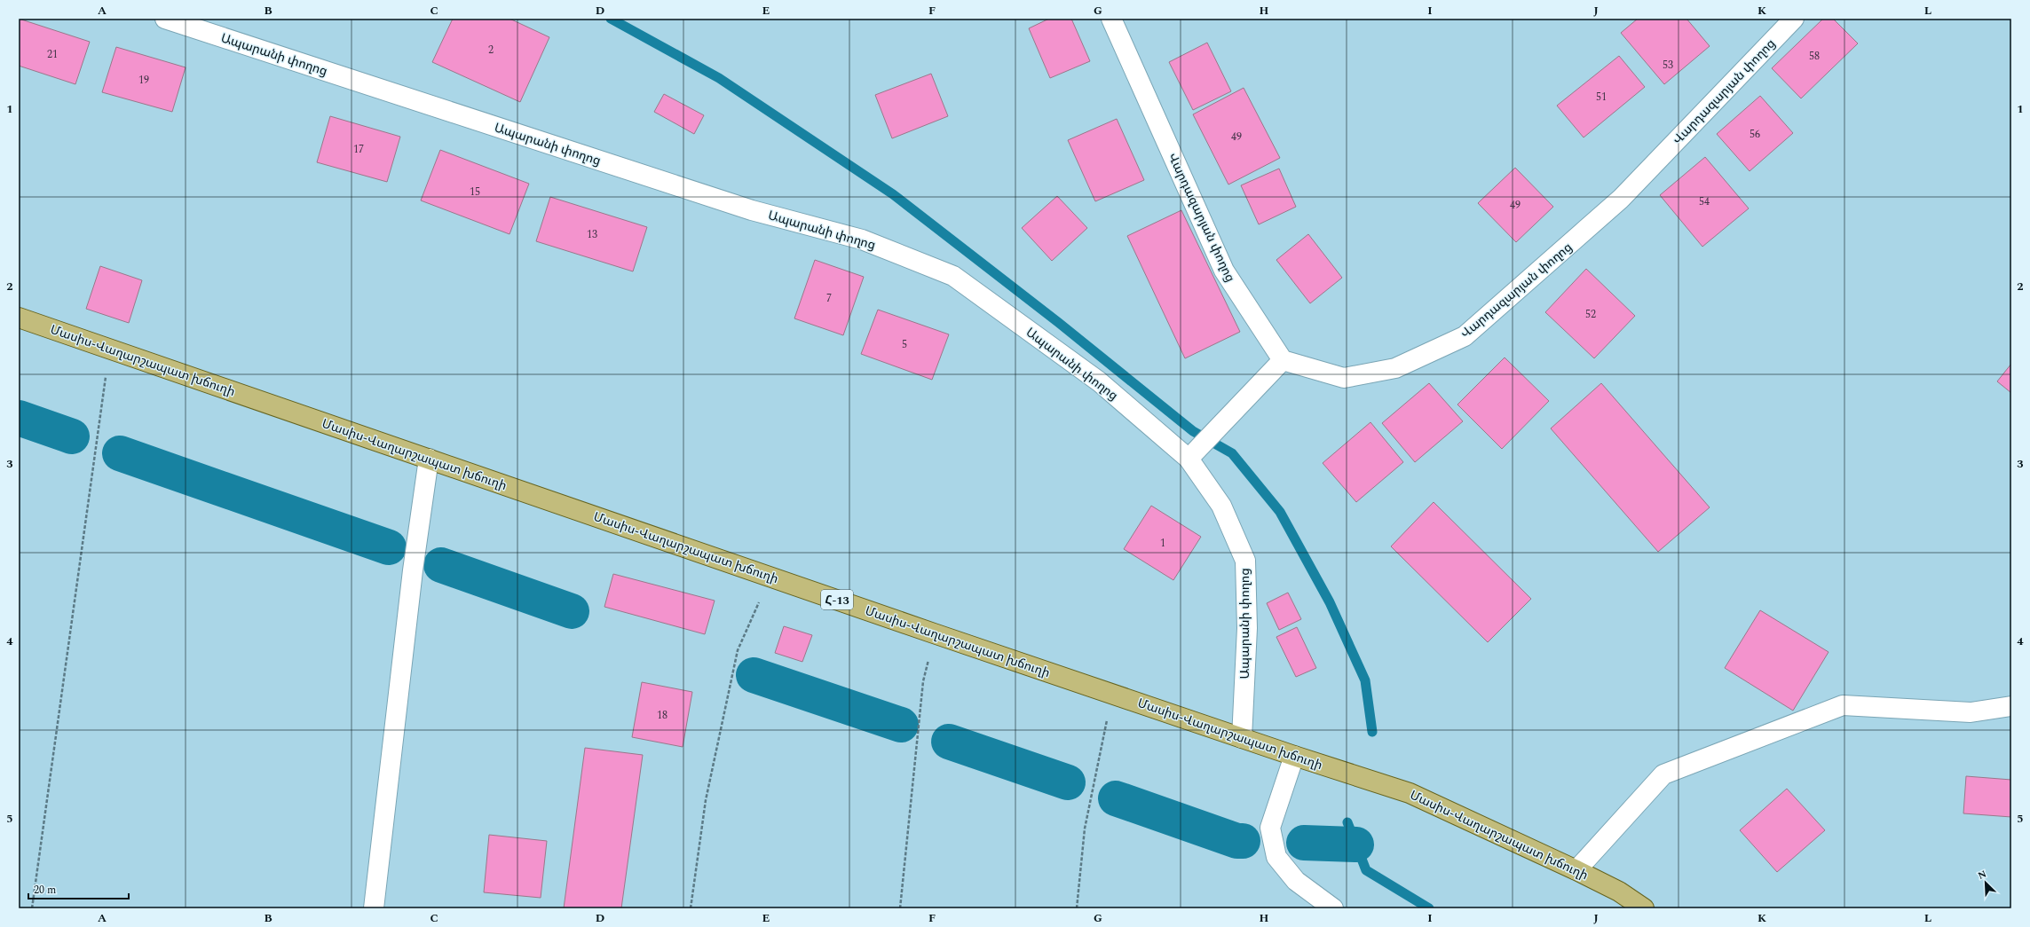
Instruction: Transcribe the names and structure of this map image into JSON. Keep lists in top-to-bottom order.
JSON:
{
  "streets": {
    "main road": ["Մասիս-Վաղարշապատ խճուղի", "Հ-13"],
    "street": ["Ապարանի փողոց", "Վարդազարյան փողոց"]
  },
  "crossings": [
    ["Ապարանի փողոց", "Մասիս-Վաղարշապատ խճուղի"]
  ],
  "house_numbers": [
    "2",
    "21",
    "58",
    "53",
    "19",
    "51",
    "56",
    "49",
    "17",
    "15",
    "54",
    "49",
    "13",
    "7",
    "52",
    "5",
    "1",
    "18"
  ],
  "scale_bar": "20 m",
  "north": "top left",
  "grid": {
    "columns": [
      "A",
      "B",
      "C",
      "D",
      "E",
      "F",
      "G",
      "H",
      "I",
      "J",
      "K",
      "L"
    ],
    "rows": [
      "1",
      "2",
      "3",
      "4",
      "5"
    ]
  }
}
